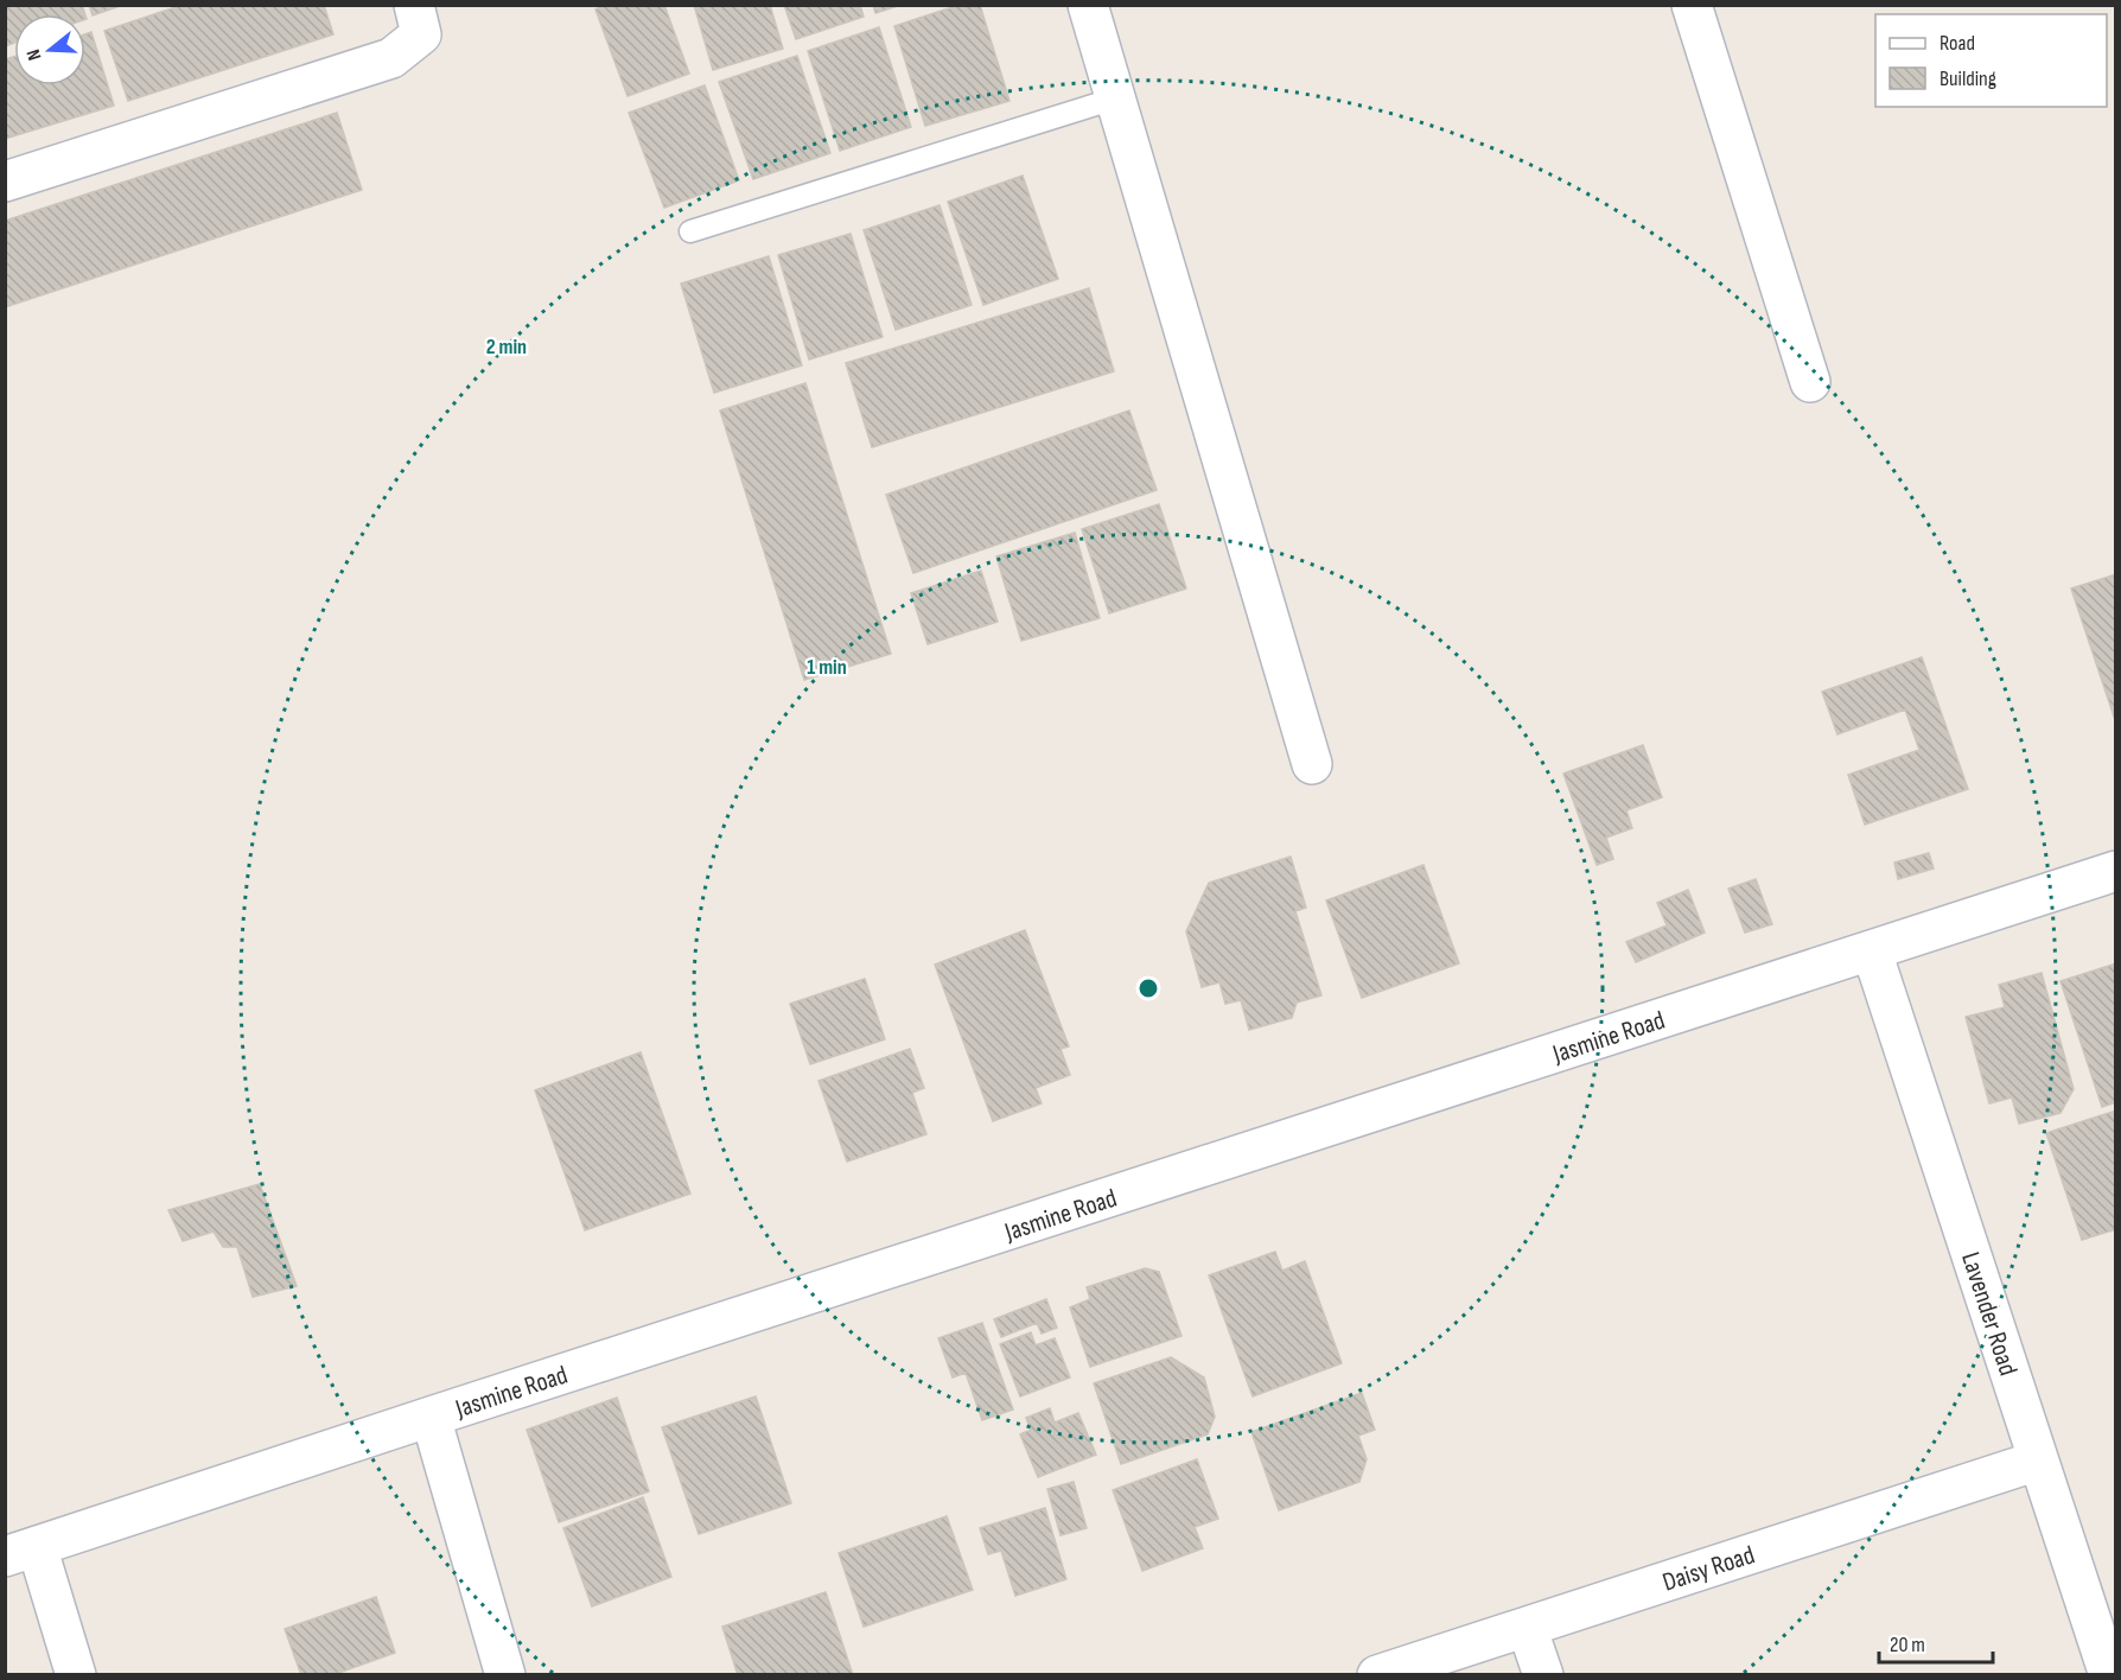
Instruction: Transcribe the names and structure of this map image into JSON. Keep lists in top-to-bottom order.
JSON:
{
  "streets": {
    "street": ["Jasmine Road", "Lavender Road", "Daisy Road"]
  },
  "crossings": [
    ["Jasmine Road", "Lavender Road"],
    ["Lavender Road", "Daisy Road"]
  ],
  "legend": ["Road", "Building"],
  "scale_bar": "20 m",
  "north": "left",
  "rings": ["2 min", "1 min"]
}
